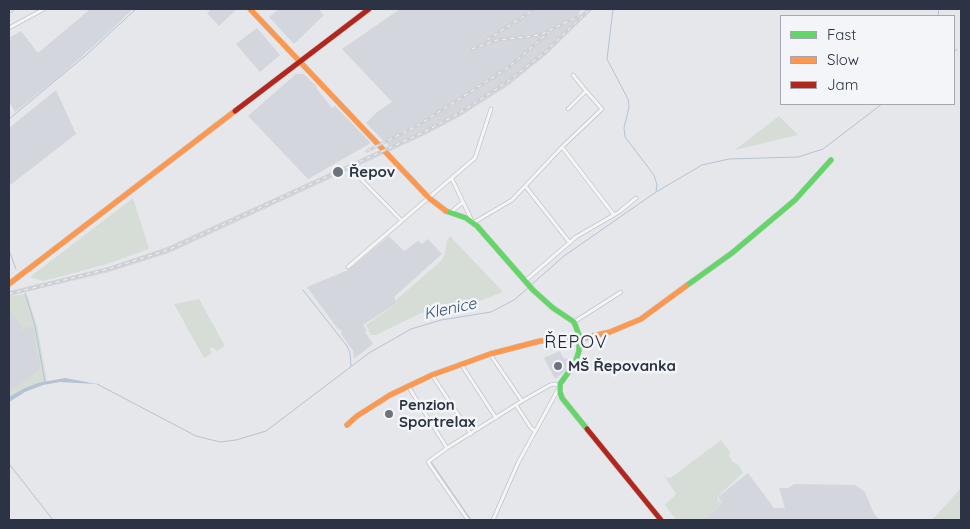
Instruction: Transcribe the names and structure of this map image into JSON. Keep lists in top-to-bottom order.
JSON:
{
  "districts": ["ŘEPOV"],
  "water": ["Klenice"],
  "places": ["Řepov", "MŠ Řepovanka", "Penzion Sportrelax"],
  "legend": ["Fast", "Slow", "Jam"]
}
